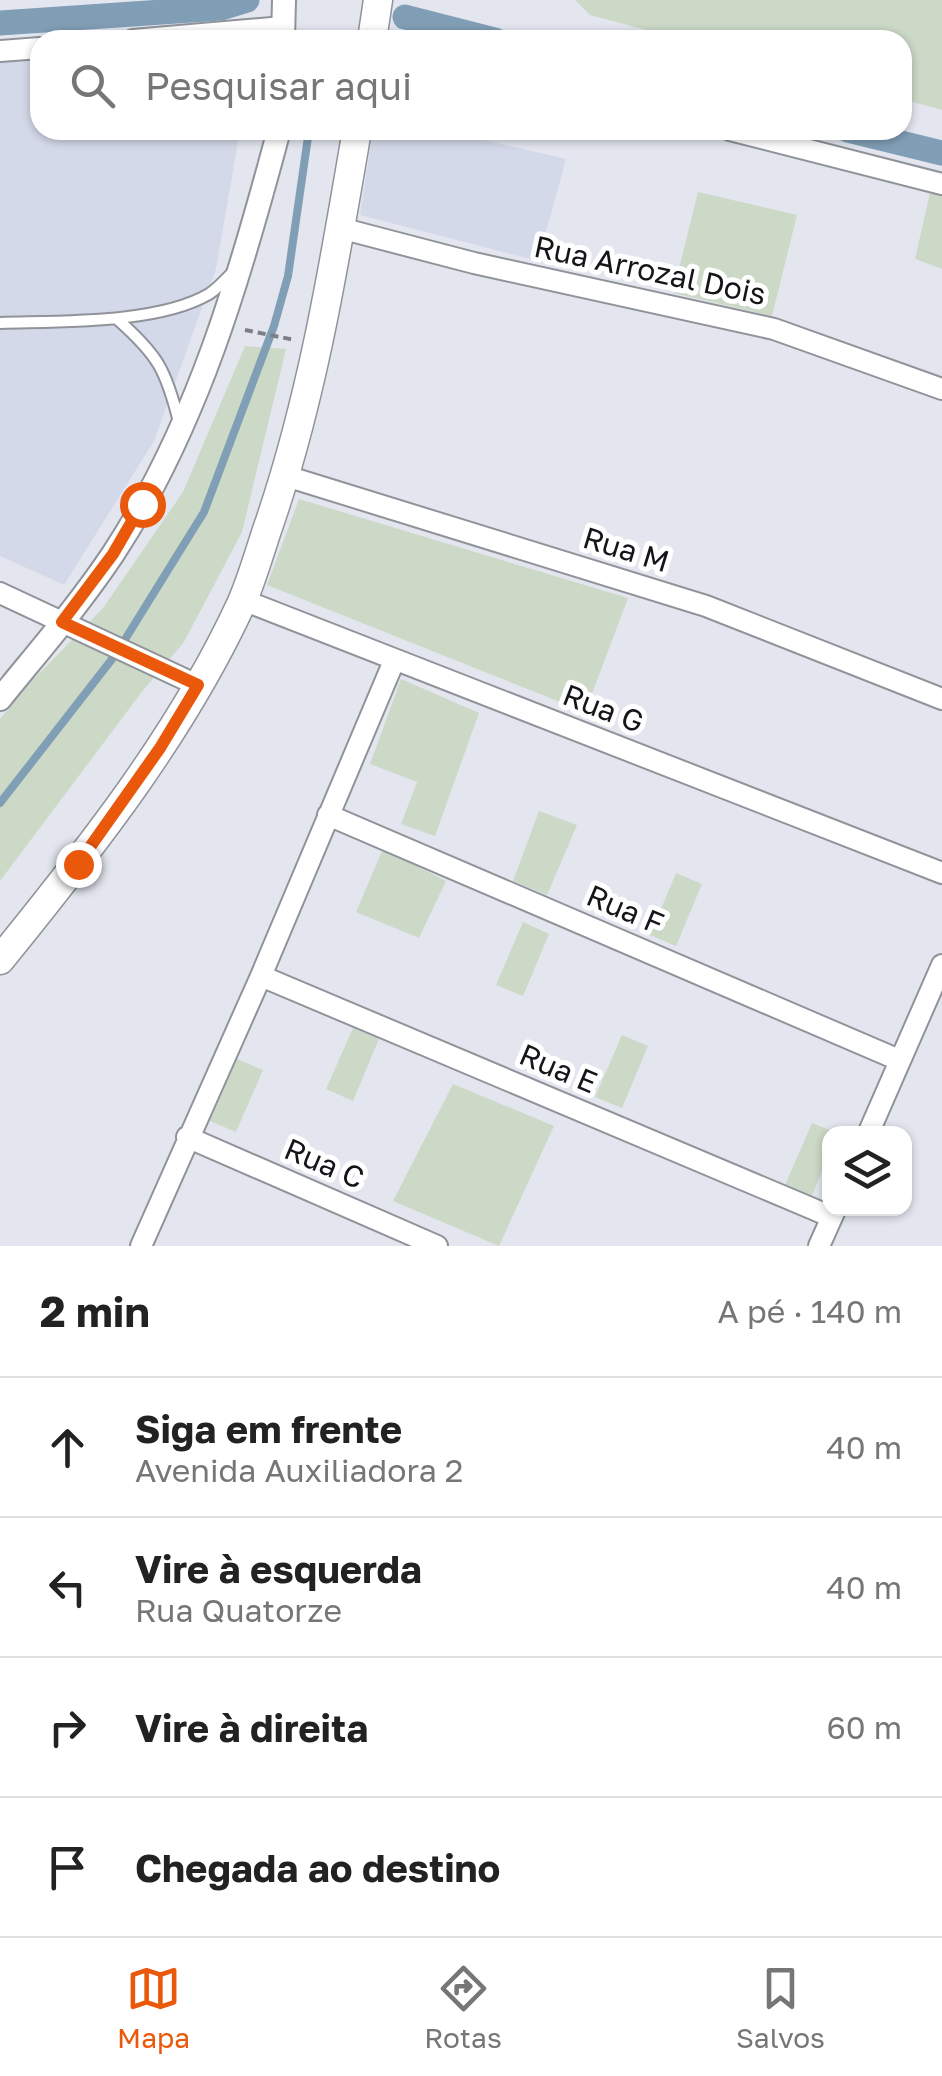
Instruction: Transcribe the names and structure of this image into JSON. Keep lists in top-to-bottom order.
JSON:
{
  "streets": {
    "street": [
      "Rua Arrozal Dois",
      "Rua M",
      "Rua G",
      "Rua F",
      "Rua E",
      "Rua C"
    ]
  },
  "page": {
    "search": "Pesquisar aqui",
    "heading": ["2 min", "A pé · 140 m"],
    "list": [
      ["Siga em frente", "Avenida Auxiliadora 2", "40 m"],
      ["Vire à esquerda", "Rua Quatorze", "40 m"],
      ["Vire à direita", "60 m"],
      "Chegada ao destino"
    ],
    "nav": ["Mapa", "Rotas", "Salvos"]
  }
}
